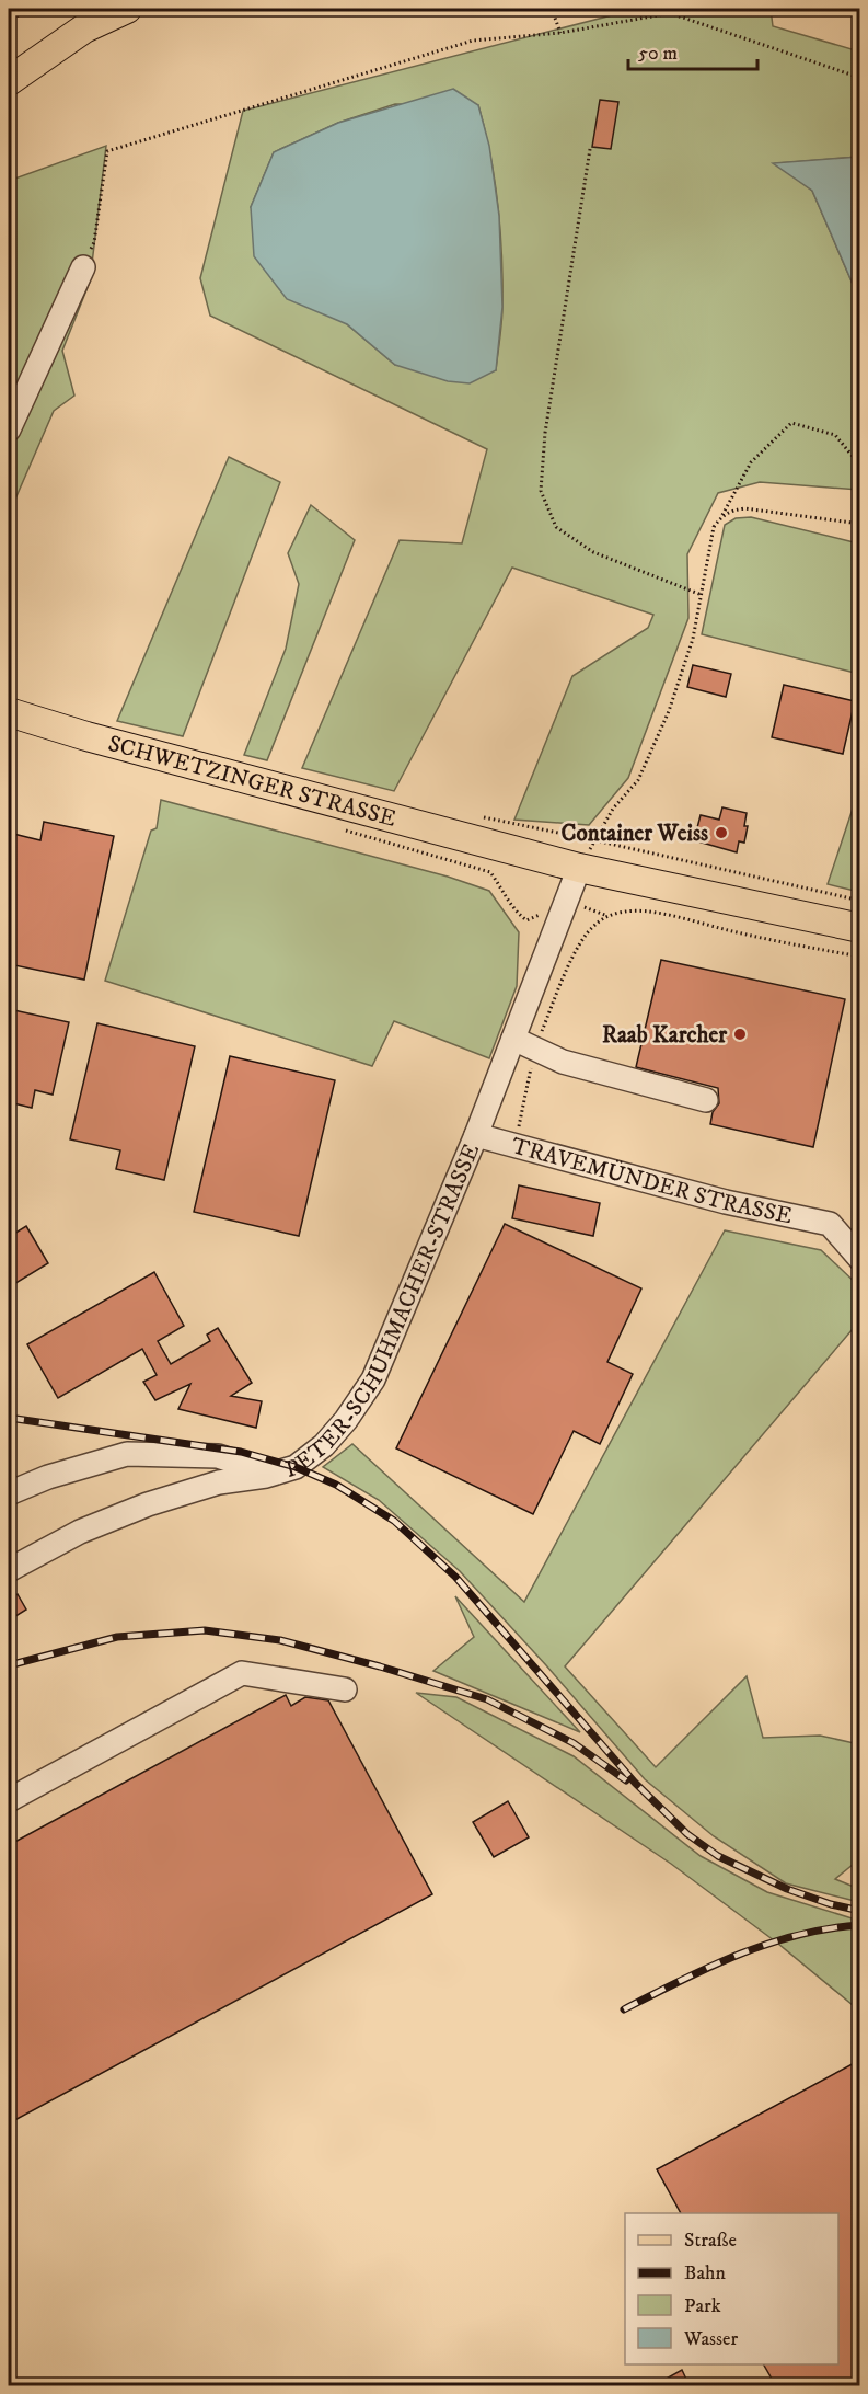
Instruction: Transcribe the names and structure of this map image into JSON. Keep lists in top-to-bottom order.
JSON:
{
  "streets": {
    "main road": ["SCHWETZINGER STRASSE"],
    "street": ["TRAVEMÜNDER STRASSE", "PETER-SCHUHMACHER-STRASSE"]
  },
  "crossings": [
    ["SCHWETZINGER STRASSE", "PETER-SCHUHMACHER-STRASSE"],
    ["TRAVEMÜNDER STRASSE", "PETER-SCHUHMACHER-STRASSE"]
  ],
  "places": ["Container Weiss", "Raab Karcher"],
  "legend": [
    "Straße",
    "Bahn",
    "Park",
    "Wasser"
  ],
  "scale_bar": "50 m"
}
